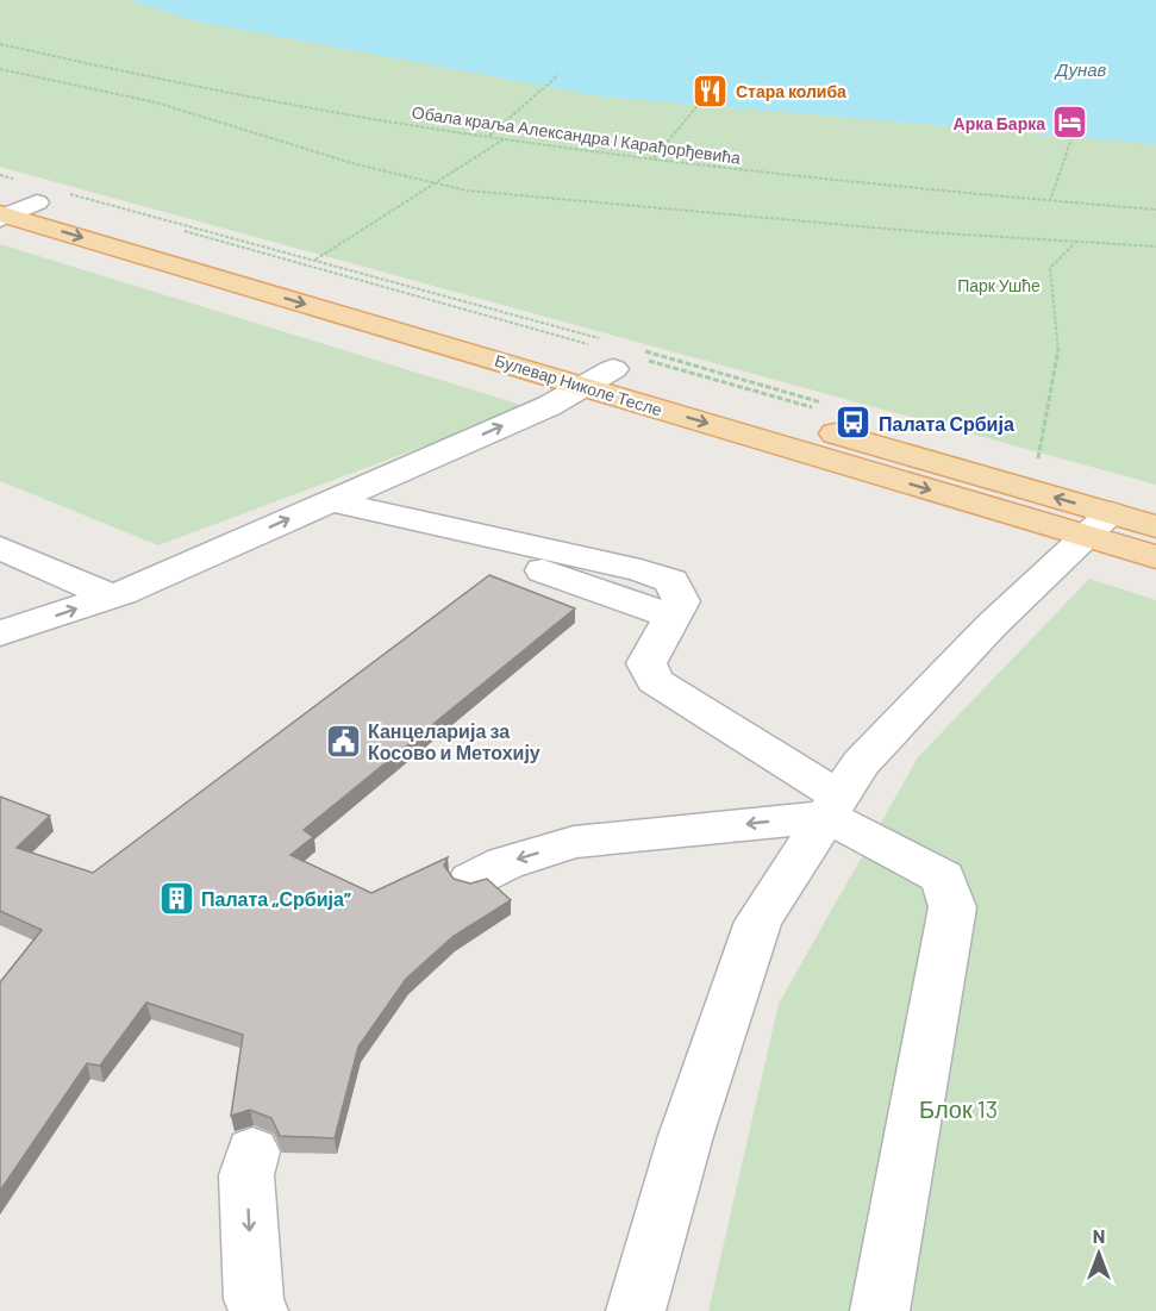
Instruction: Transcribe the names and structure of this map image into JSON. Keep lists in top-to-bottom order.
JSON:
{
  "streets": {
    "main road": ["Булевар Николе Тесле"],
    "path": ["Обала краља Александра I Карађорђевића"]
  },
  "water": ["Дунав"],
  "parks": ["Парк Ушће", "Блок 13"],
  "places": {
    "restaurant": ["Стара колиба"],
    "hotel": ["Арка Барка"],
    "bus stop": ["Палата Србија"],
    "public building": ["Канцеларија за Косово и Метохију"],
    "building": ["Палата „Србија”"]
  },
  "north": "top"
}
